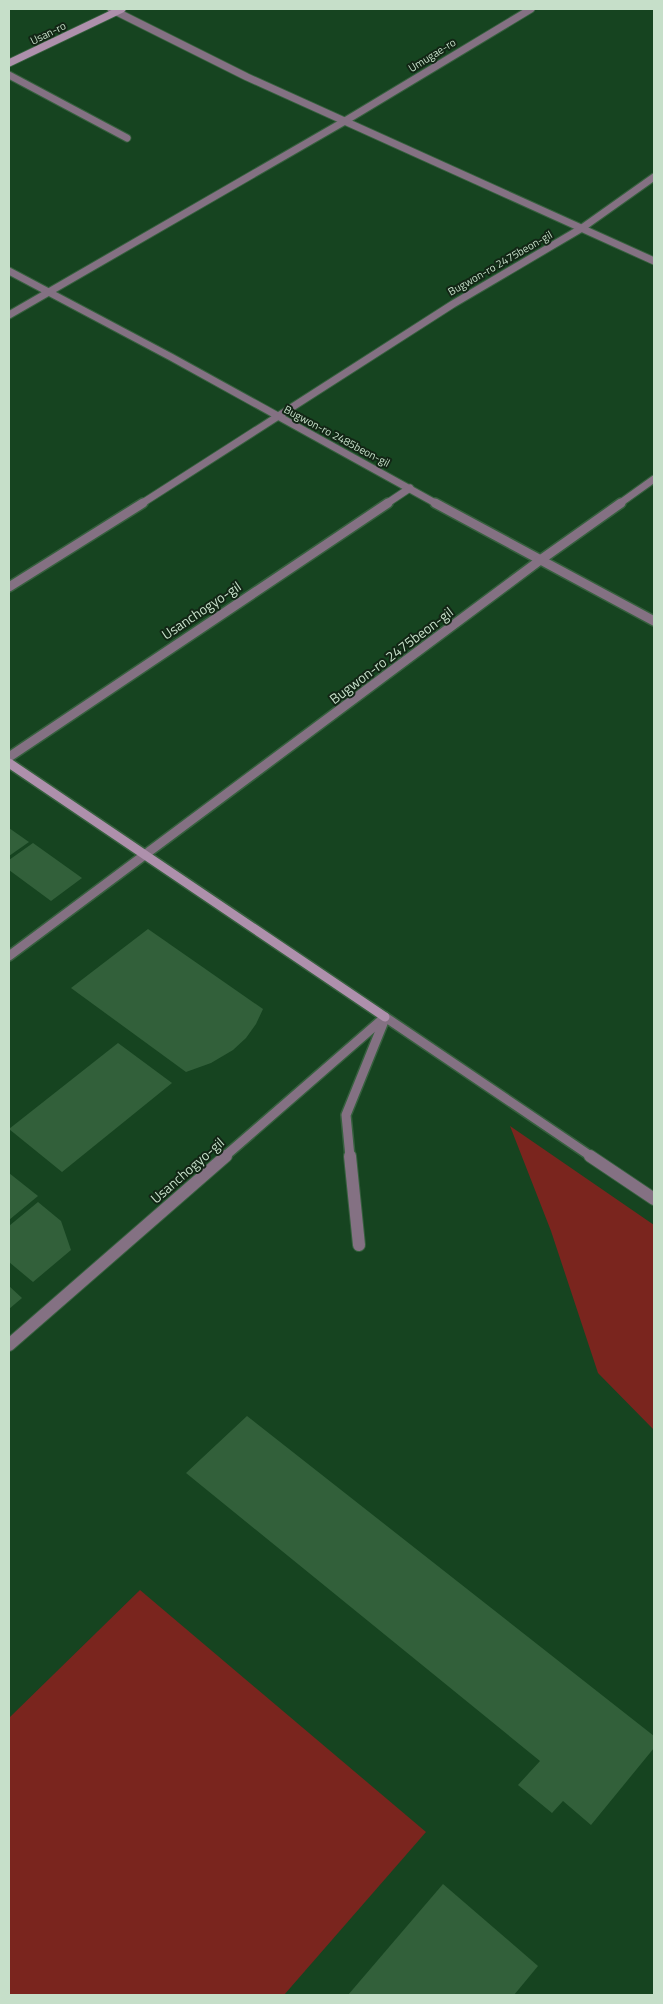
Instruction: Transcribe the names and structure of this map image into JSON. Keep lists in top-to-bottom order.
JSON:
{
  "streets": {
    "street": [
      "Usan-ro",
      "Umugae-ro",
      "Bugwon-ro 2475beon-gil",
      "Bugwon-ro 2485beon-gil",
      "Usanchogyo-gil"
    ]
  },
  "crossings": [
    ["Usan-ro", "Bugwon-ro 2475beon-gil"],
    ["Umugae-ro", "Bugwon-ro 2475beon-gil"],
    ["Bugwon-ro 2475beon-gil", "Bugwon-ro 2485beon-gil"],
    ["Bugwon-ro 2485beon-gil", "Usanchogyo-gil"]
  ]
}
